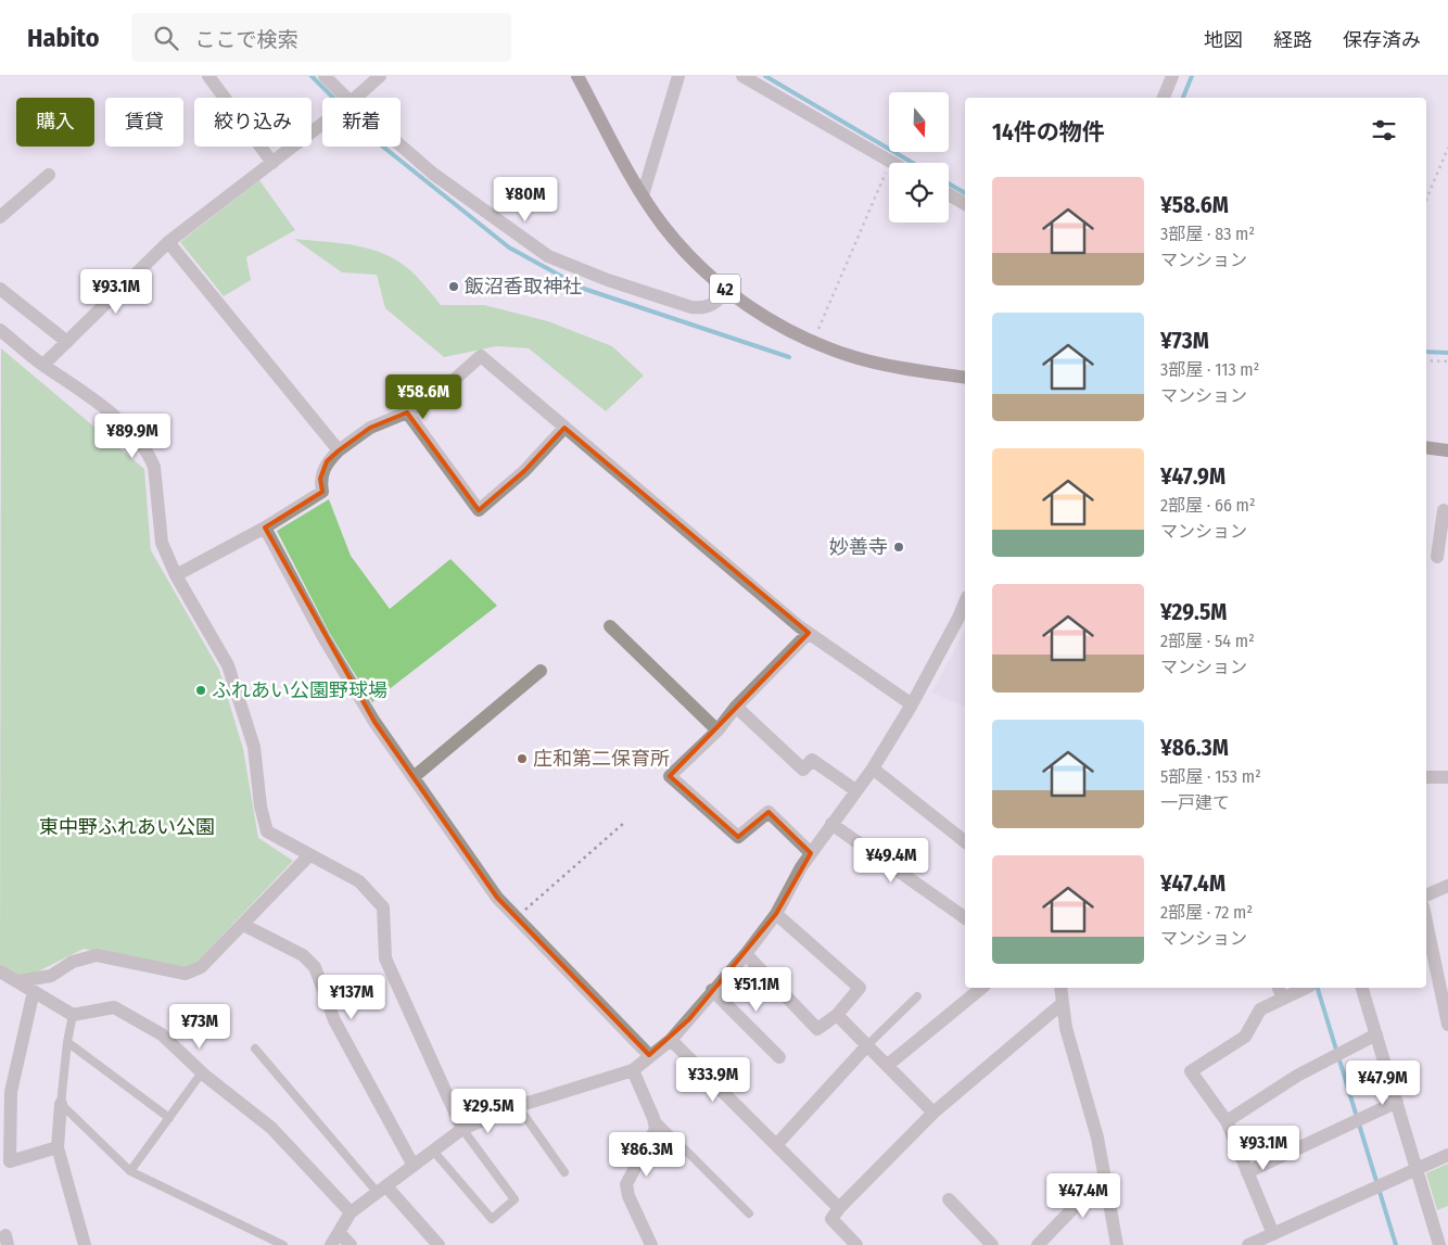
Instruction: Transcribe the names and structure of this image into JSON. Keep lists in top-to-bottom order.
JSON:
{
  "streets": {
    "main road": ["42"]
  },
  "parks": ["東中野ふれあい公園"],
  "places": [
    "飯沼香取神社",
    "妙善寺",
    "ふれあい公園野球場",
    "庄和第二保育所"
  ],
  "north": "bottom",
  "page": {
    "header": "Habito",
    "search": "ここで検索",
    "nav": ["地図", "経路", "保存済み"],
    "chip": [
      "購入",
      "賃貸",
      "絞り込み",
      "新着"
    ],
    "heading": "14件の物件",
    "list": [
      {
        "name": "¥58.6M",
        "note": "3部屋 · 83 m² · マンション"
      },
      {
        "name": "¥73M",
        "note": "3部屋 · 113 m² · マンション"
      },
      {
        "name": "¥47.9M",
        "note": "2部屋 · 66 m² · マンション"
      },
      {
        "name": "¥29.5M",
        "note": "2部屋 · 54 m² · マンション"
      },
      {
        "name": "¥86.3M",
        "note": "5部屋 · 153 m² · 一戸建て"
      },
      {
        "name": "¥47.4M",
        "note": "2部屋 · 72 m² · マンション"
      }
    ],
    "price": [
      "¥80M",
      "¥93.1M",
      "¥58.6M",
      "¥89.9M",
      "¥49.4M",
      "¥51.1M",
      "¥137M",
      "¥73M",
      "¥33.9M",
      "¥47.9M",
      "¥29.5M",
      "¥93.1M",
      "¥86.3M",
      "¥47.4M"
    ]
  }
}
